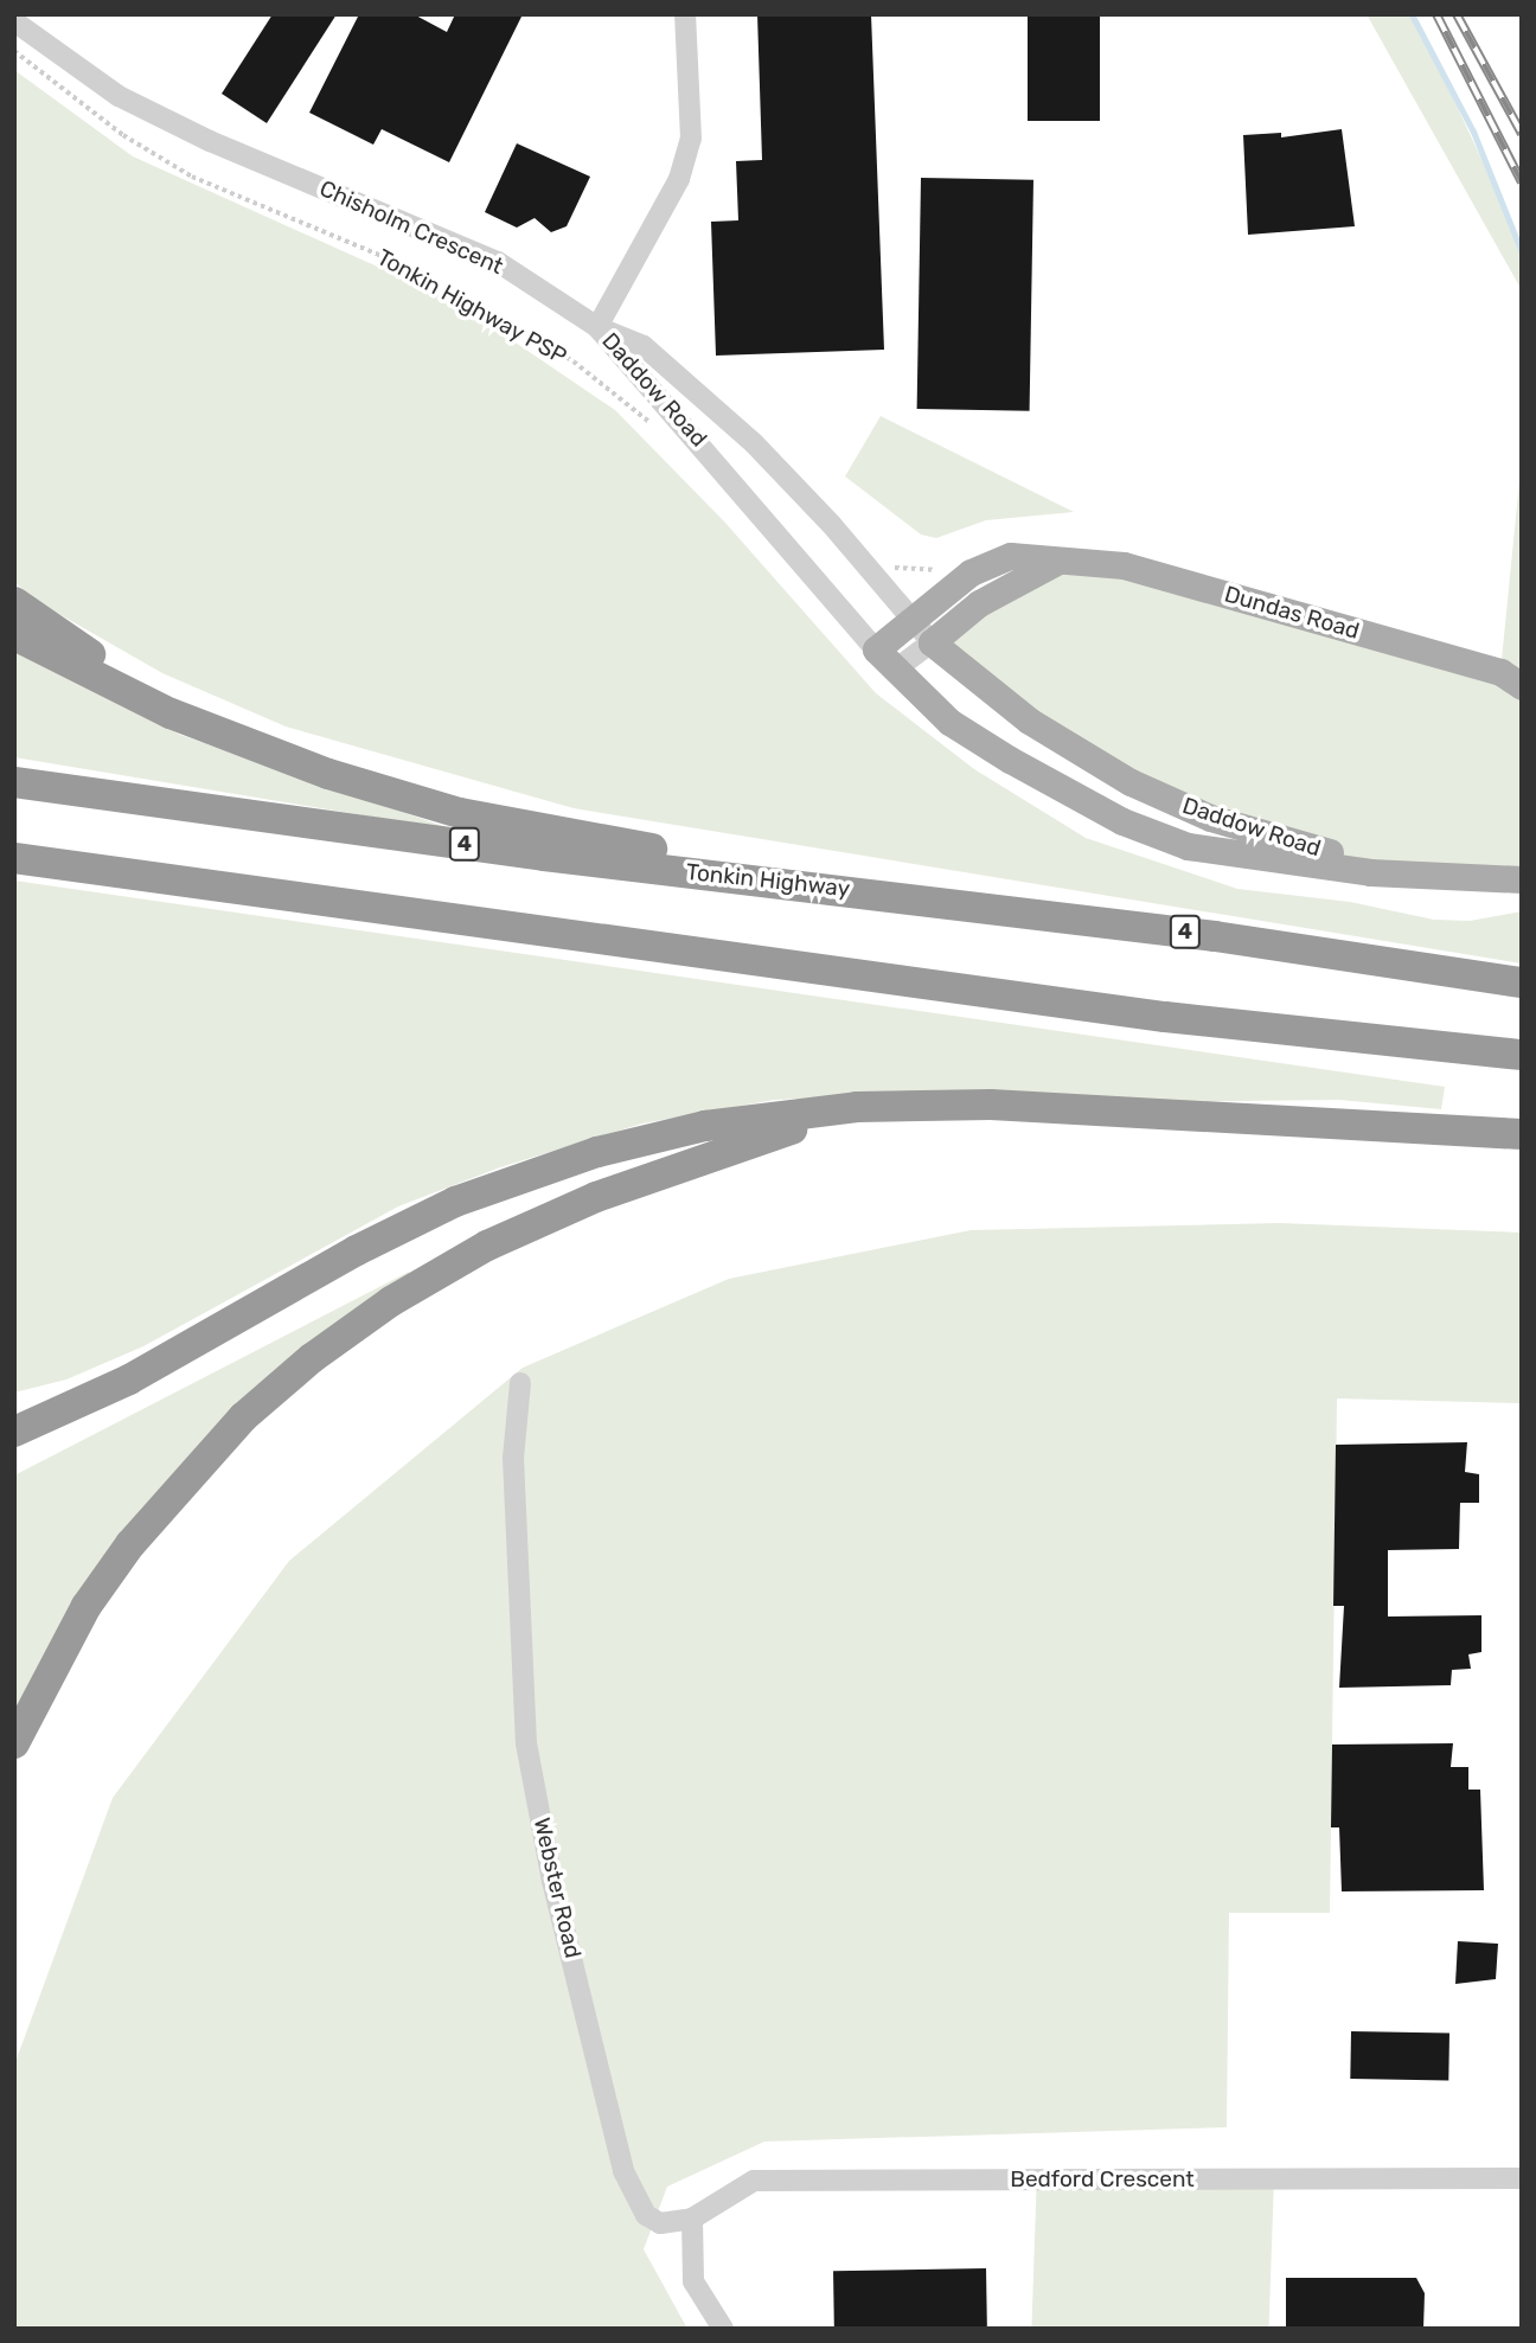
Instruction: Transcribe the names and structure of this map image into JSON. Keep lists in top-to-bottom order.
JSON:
{
  "streets": {
    "highway": ["4", "Tonkin Highway"],
    "main road": ["Daddow Road", "Dundas Road"],
    "street": ["Chisholm Crescent", "Webster Road", "Bedford Crescent"],
    "path": ["Tonkin Highway PSP"]
  },
  "crossings": [
    ["Chisholm Crescent", "Daddow Road"],
    ["Daddow Road", "Dundas Road"],
    ["Webster Road", "Bedford Crescent"]
  ]
}
